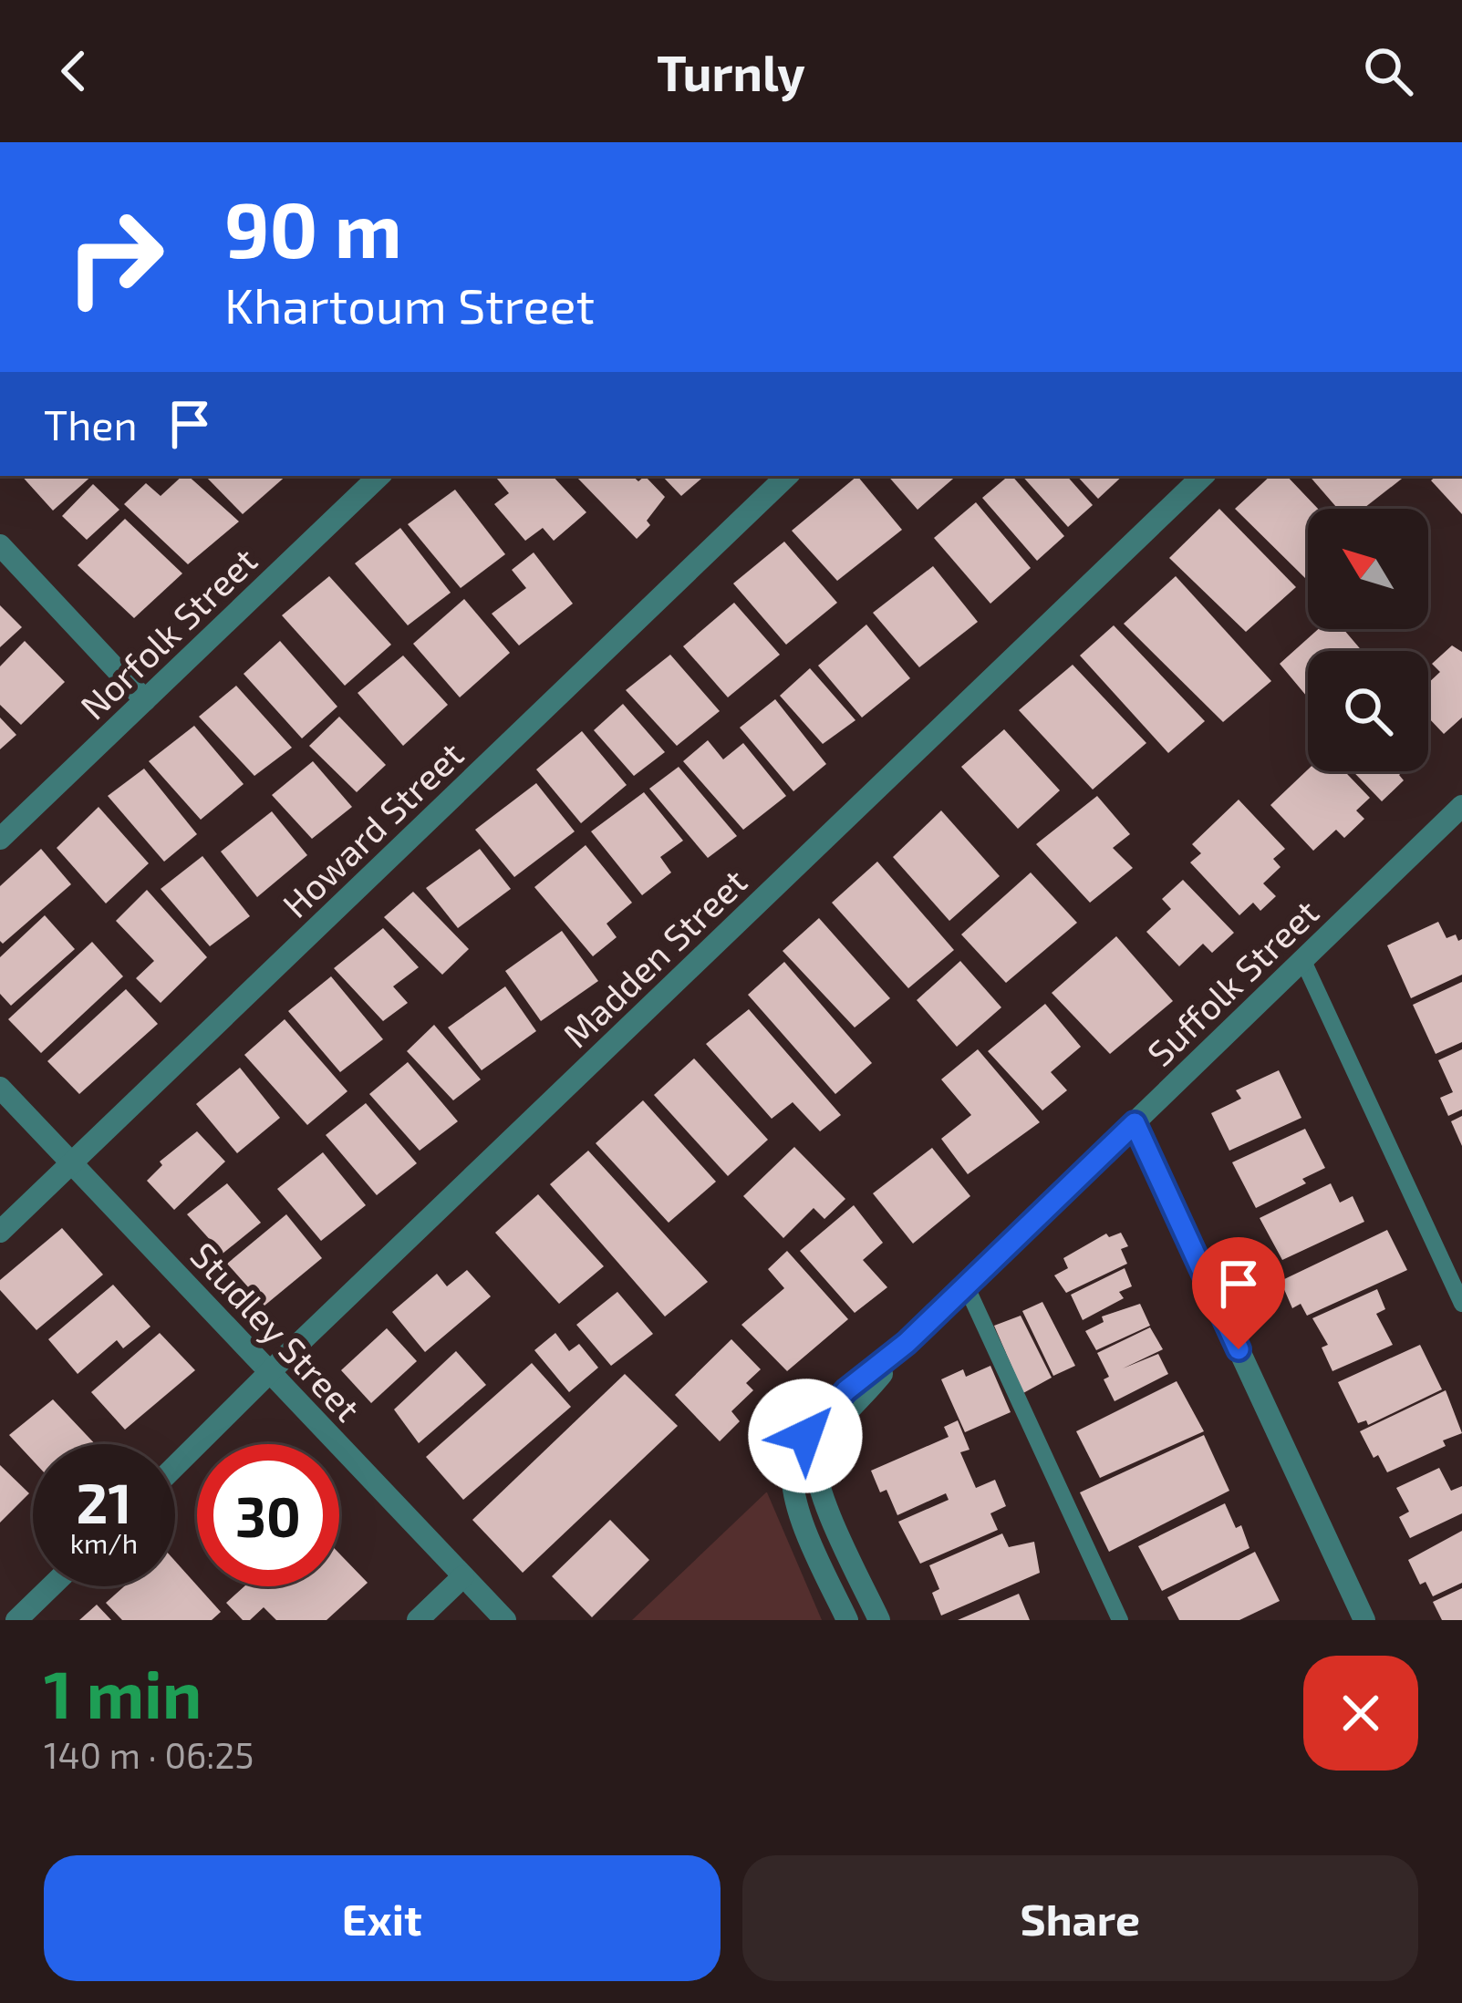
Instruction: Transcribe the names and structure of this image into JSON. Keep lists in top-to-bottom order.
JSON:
{
  "streets": {
    "street": [
      "Norfolk Street",
      "Howard Street",
      "Madden Street",
      "Suffolk Street",
      "Studley Street"
    ]
  },
  "crossings": [
    ["Howard Street", "Studley Street"],
    ["Madden Street", "Studley Street"]
  ],
  "north": "top left",
  "page": {
    "header": "Turnly",
    "turn": ["90 m", "Khartoum Street"],
    "then": "Then",
    "speed": "21 km/h",
    "limit": "30",
    "heading": ["1 min", "140 m · 06:25"],
    "buttons": ["Exit", "Share"]
  }
}
